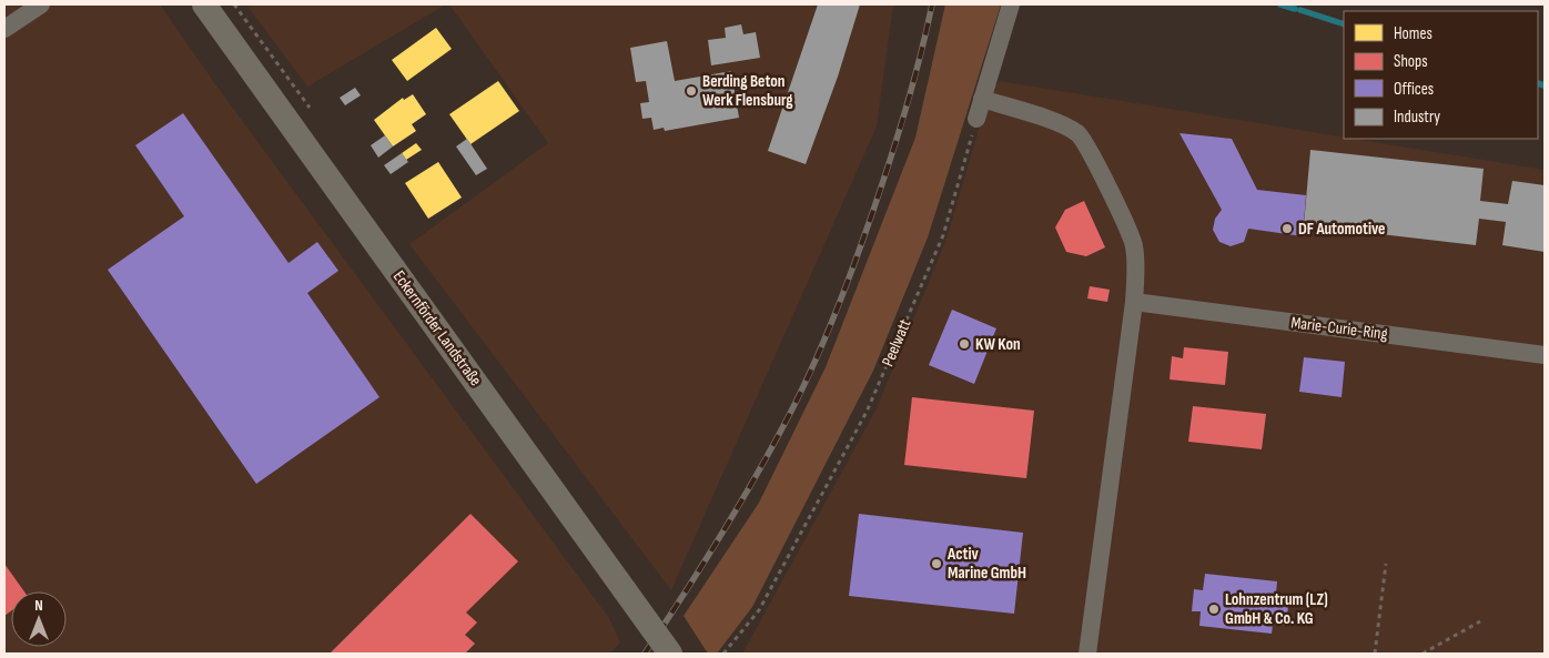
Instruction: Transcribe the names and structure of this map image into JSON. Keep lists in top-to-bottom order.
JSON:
{
  "streets": {
    "street": ["Eckernförder Landstraße", "Marie-Curie-Ring"],
    "path": ["Peelwatt"]
  },
  "places": [
    "Berding Beton Werk Flensburg",
    "DF Automotive",
    "KW Kon",
    "Activ Marine GmbH",
    "Lohnzentrum (LZ) GmbH & Co. KG"
  ],
  "legend": [
    "Homes",
    "Shops",
    "Offices",
    "Industry"
  ],
  "north": "top"
}
